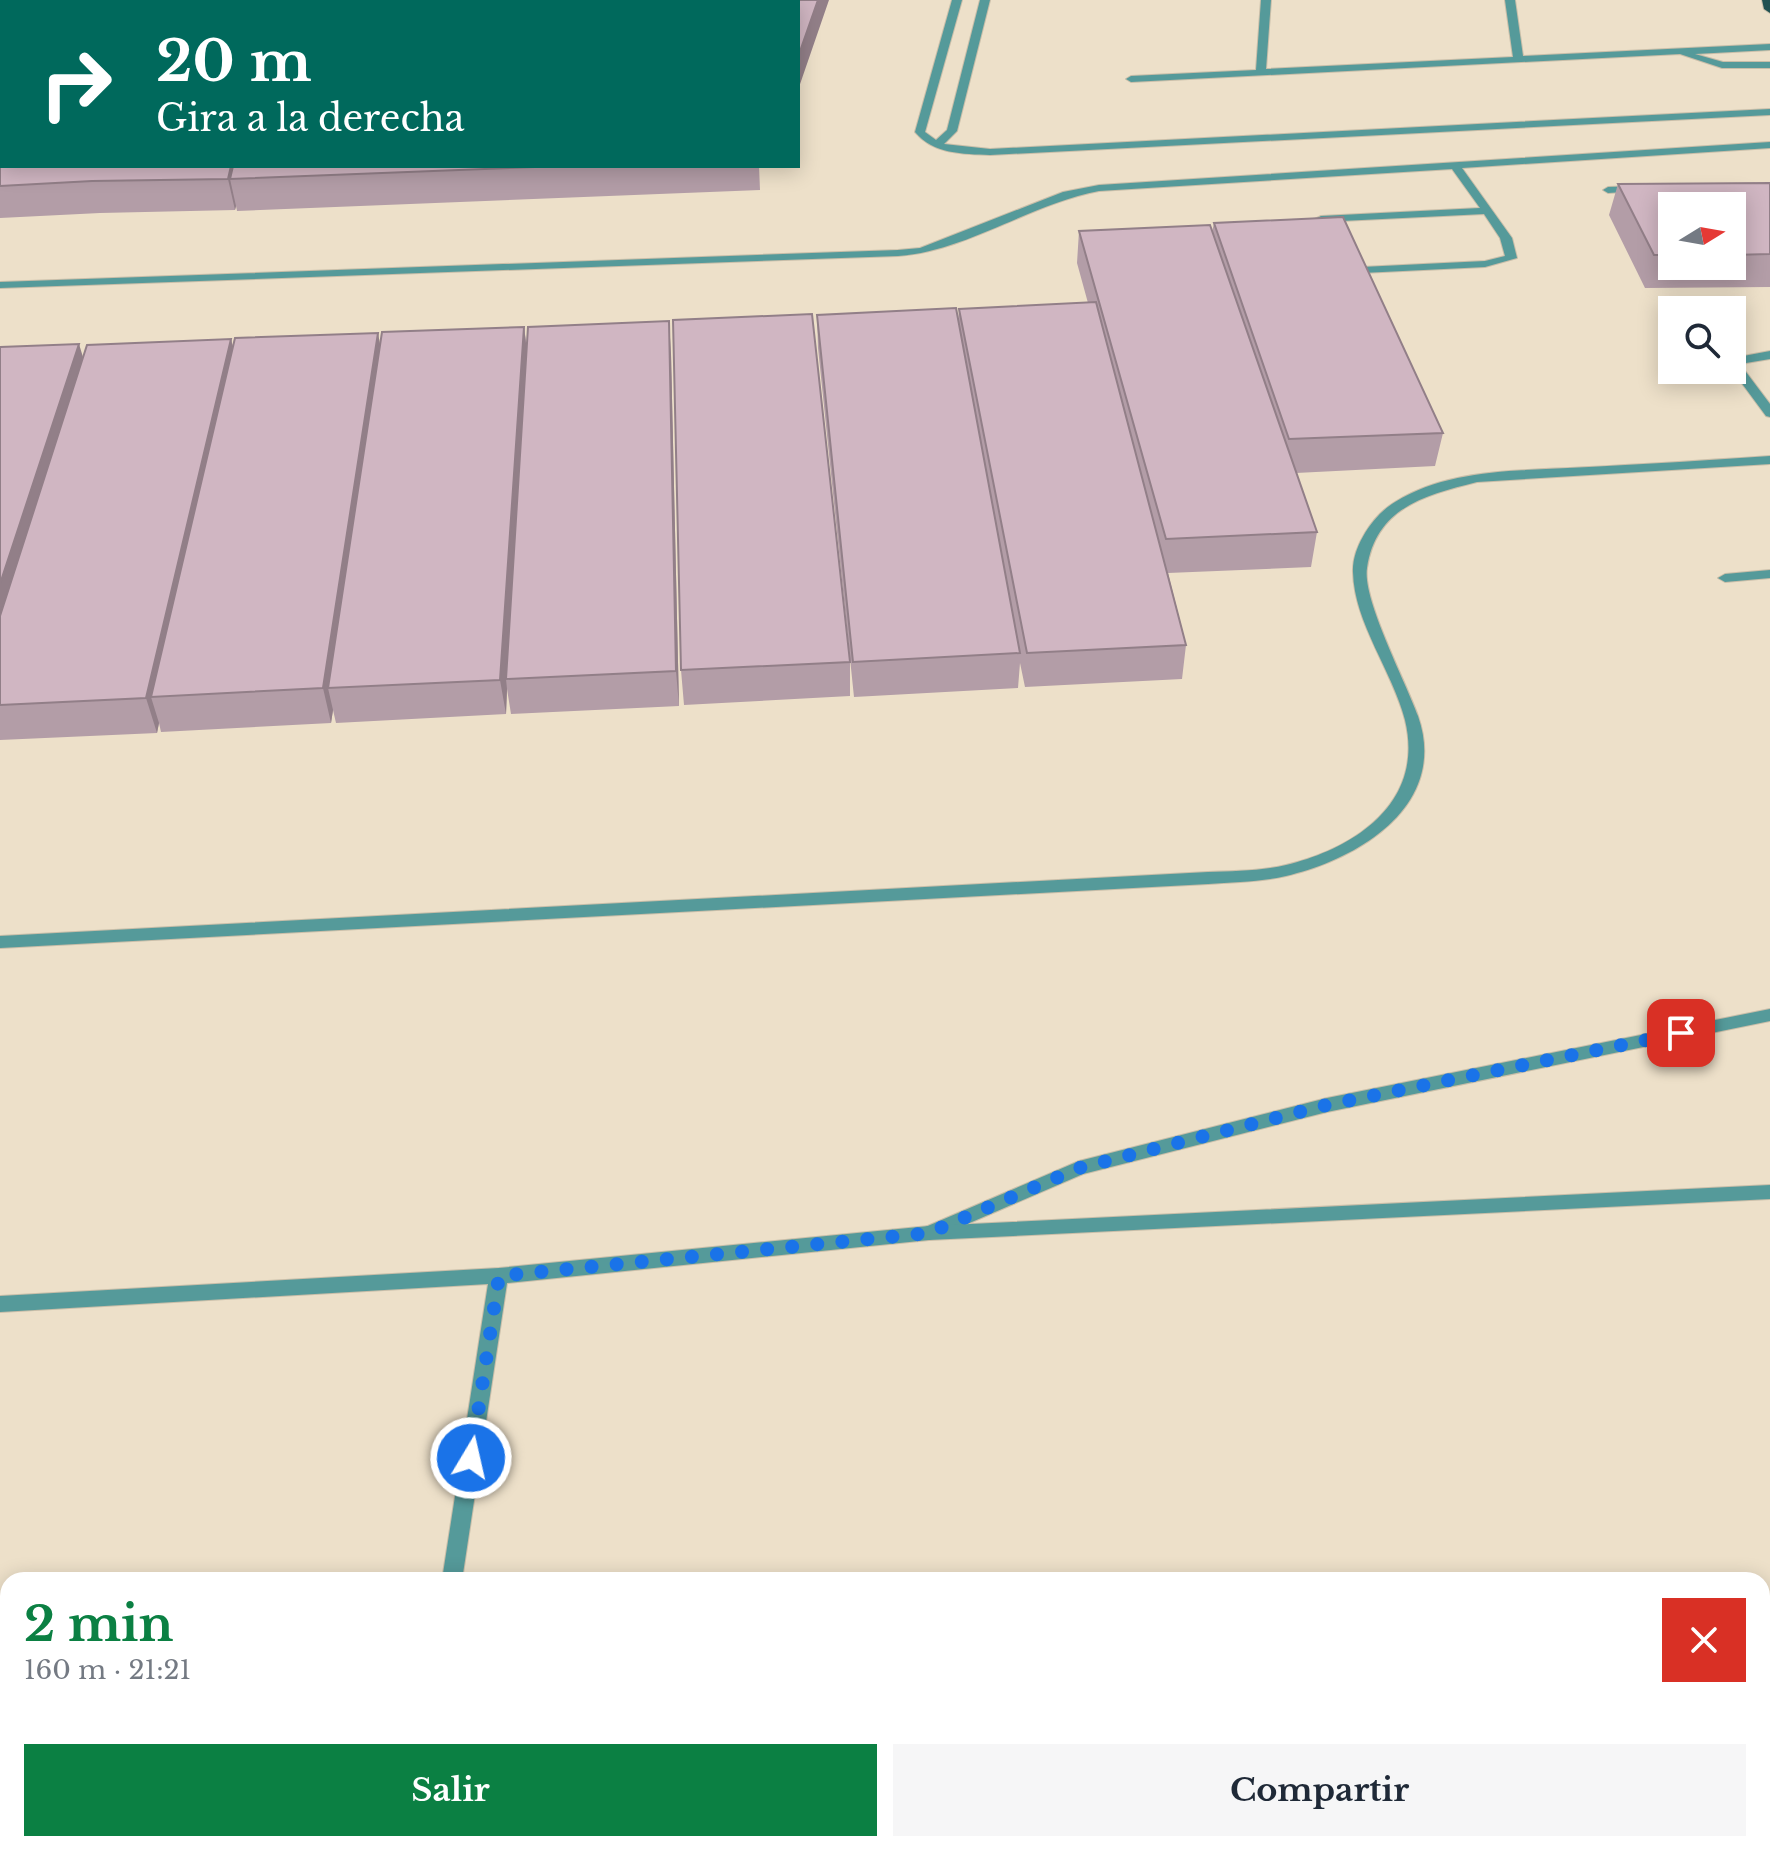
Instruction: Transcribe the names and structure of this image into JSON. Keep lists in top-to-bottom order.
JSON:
{
  "north": "right",
  "page": {
    "turn": ["20 m", "Gira a la derecha"],
    "heading": ["2 min", "160 m · 21:21"],
    "buttons": ["Salir", "Compartir"]
  }
}
